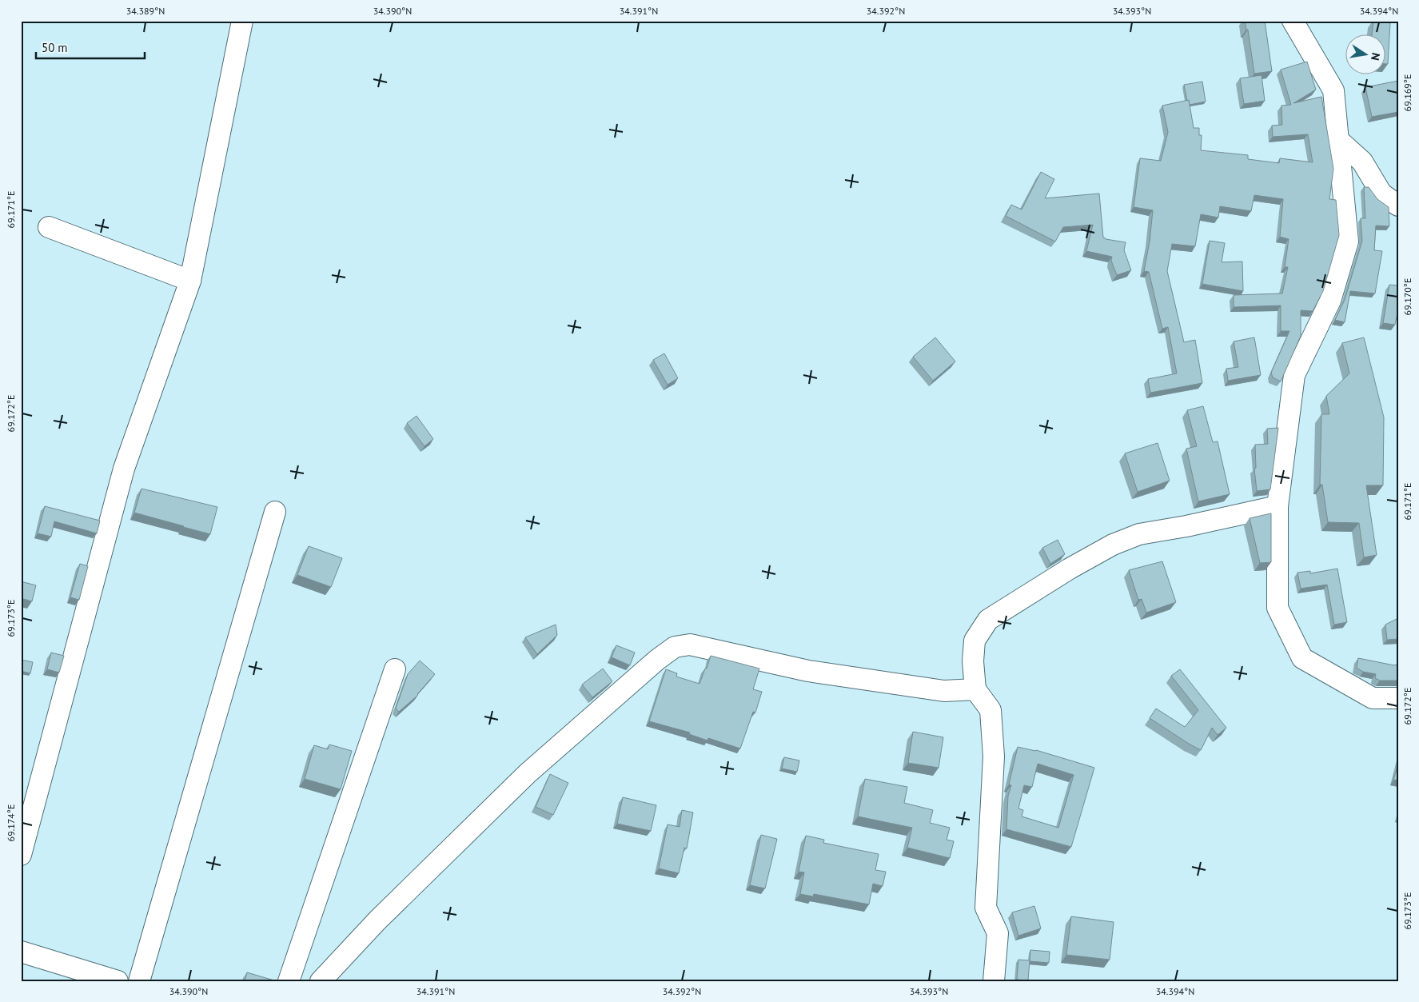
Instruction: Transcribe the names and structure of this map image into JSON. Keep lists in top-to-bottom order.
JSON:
{
  "scale_bar": "50 m",
  "north": "right",
  "coordinates": [
    "34.389°N",
    "34.390°N",
    "34.391°N",
    "34.392°N",
    "34.393°N",
    "34.394°N",
    "69.169°E",
    "69.171°E",
    "69.170°E",
    "69.172°E",
    "69.173°E",
    "69.174°E"
  ]
}
